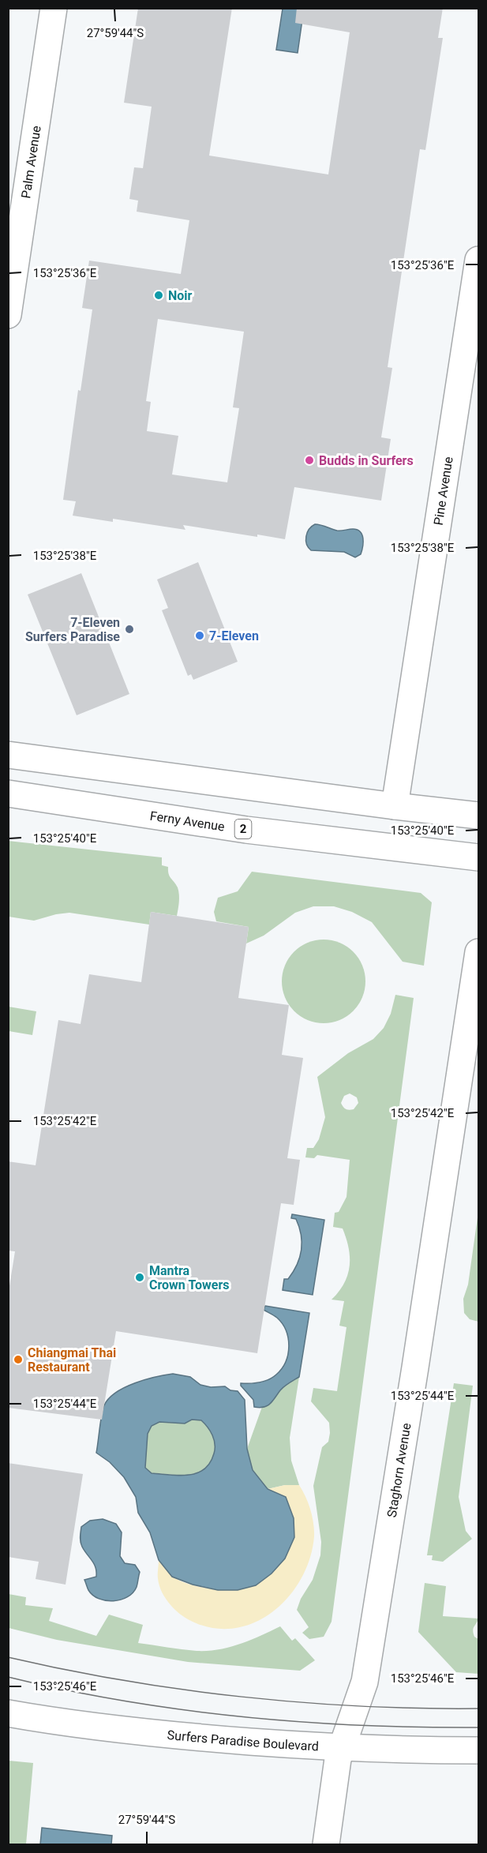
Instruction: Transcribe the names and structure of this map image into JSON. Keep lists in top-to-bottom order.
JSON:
{
  "streets": {
    "main road": [
      "Palm Avenue",
      "Pine Avenue",
      "Ferny Avenue",
      "2",
      "Staghorn Avenue",
      "Surfers Paradise Boulevard"
    ]
  },
  "crossings": [
    ["Staghorn Avenue", "Surfers Paradise Boulevard"]
  ],
  "places": [
    "Noir",
    "Budds in Surfers",
    "7-Eleven Surfers Paradise",
    "7-Eleven",
    "Mantra Crown Towers",
    "Chiangmai Thai Restaurant"
  ],
  "coordinates": [
    "27°59'44\"S",
    "153°25'36\"E",
    "153°25'38\"E",
    "153°25'40\"E",
    "153°25'42\"E",
    "153°25'44\"E",
    "153°25'46\"E"
  ]
}
